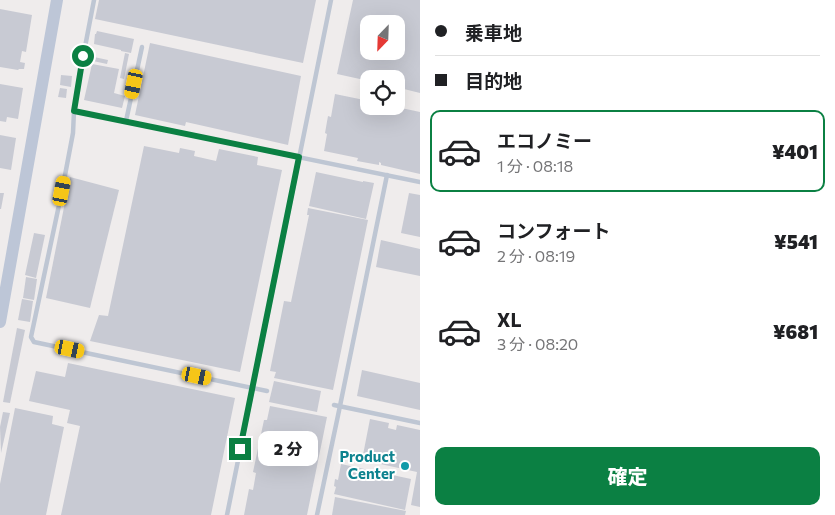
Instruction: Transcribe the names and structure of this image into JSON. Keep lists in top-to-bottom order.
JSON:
{
  "places": ["Product Center"],
  "north": "bottom left",
  "page": {
    "banner": ["乗車地", "目的地"],
    "list": [
      {
        "name": "エコノミー",
        "note": "1 分 · 08:18",
        "value": "¥401"
      },
      {
        "name": "コンフォート",
        "note": "2 分 · 08:19",
        "value": "¥541"
      },
      {
        "name": "XL",
        "note": "3 分 · 08:20",
        "value": "¥681"
      }
    ],
    "bubble": "2 分",
    "buttons": "確定"
  }
}
